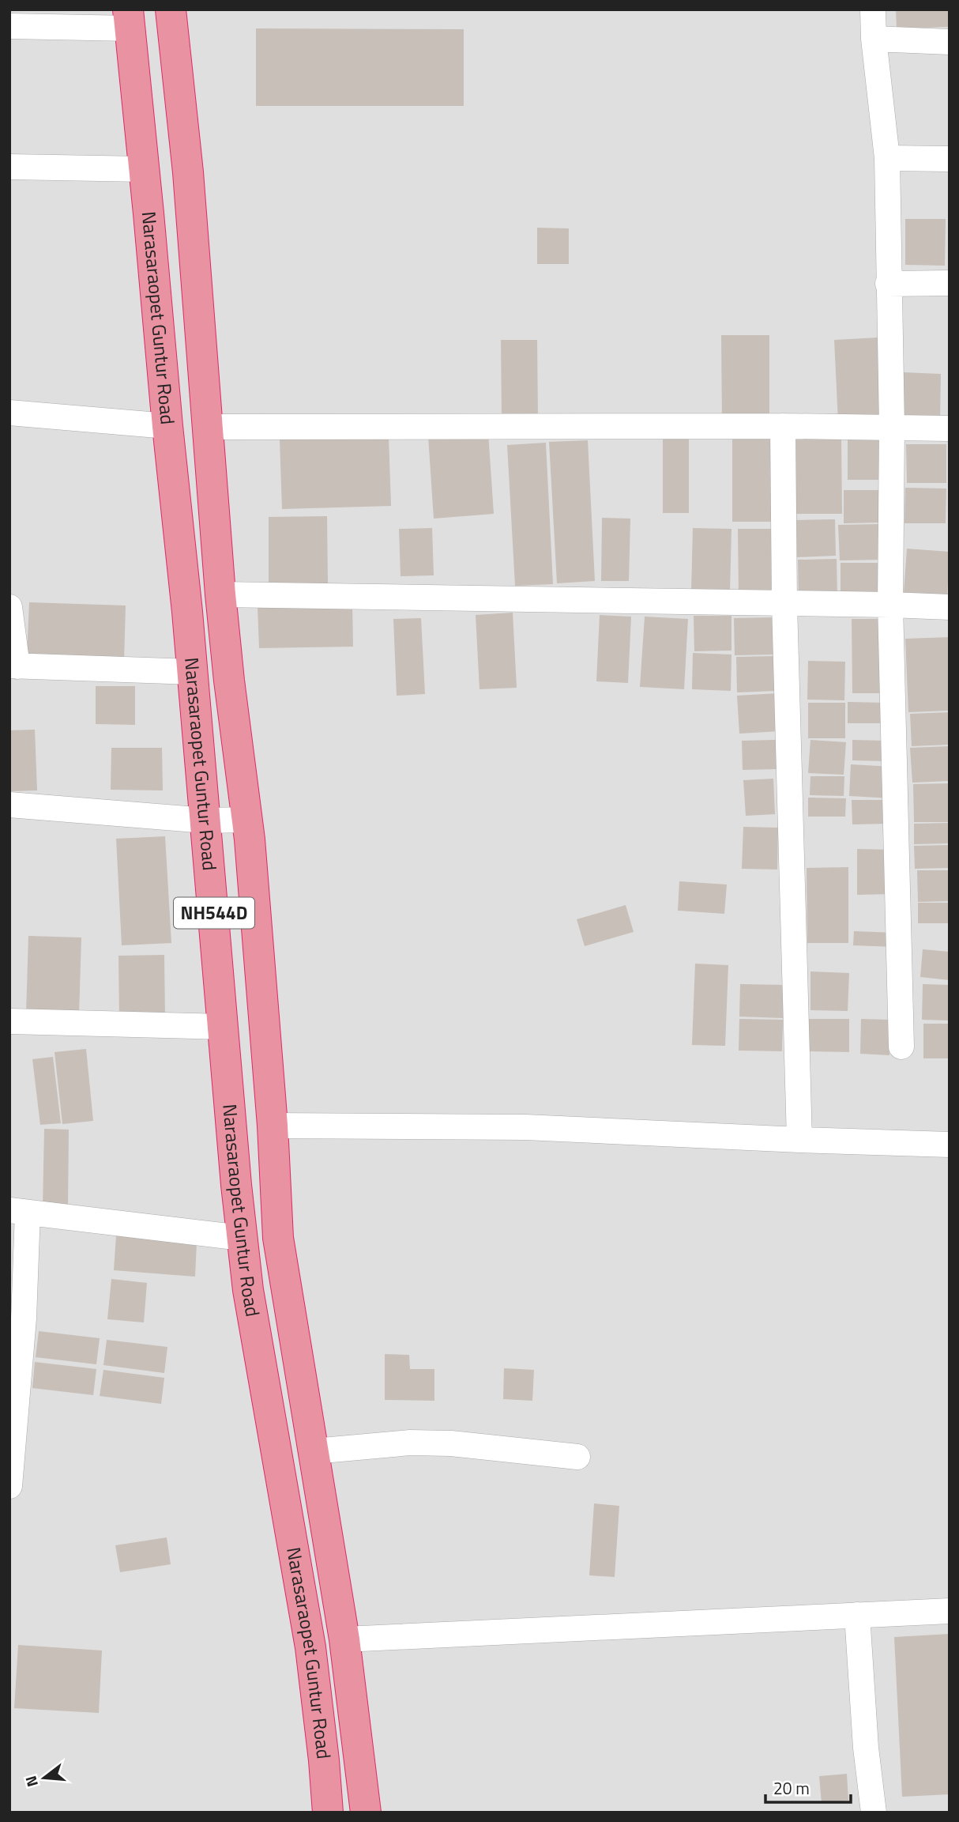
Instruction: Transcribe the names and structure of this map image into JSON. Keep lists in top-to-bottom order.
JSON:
{
  "streets": {
    "highway": ["Narasaraopet Guntur Road", "NH544D"]
  },
  "scale_bar": "20 m",
  "north": "left"
}
